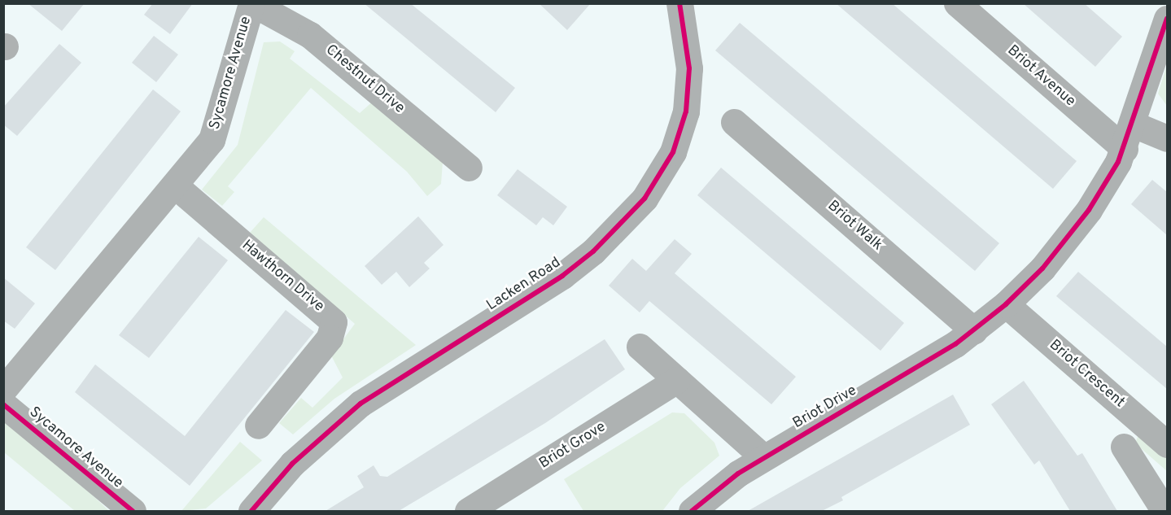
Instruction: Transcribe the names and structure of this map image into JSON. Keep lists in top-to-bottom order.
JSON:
{
  "streets": {
    "street": [
      "Sycamore Avenue",
      "Briot Avenue",
      "Chestnut Drive",
      "Briot Walk",
      "Hawthorn Drive",
      "Lacken Road",
      "Briot Crescent",
      "Briot Drive",
      "Briot Grove"
    ]
  },
  "crossings": [
    ["Sycamore Avenue", "Chestnut Drive"],
    ["Sycamore Avenue", "Hawthorn Drive"],
    ["Briot Avenue", "Briot Drive"],
    ["Briot Walk", "Briot Drive"],
    ["Briot Crescent", "Briot Drive"]
  ]
}
